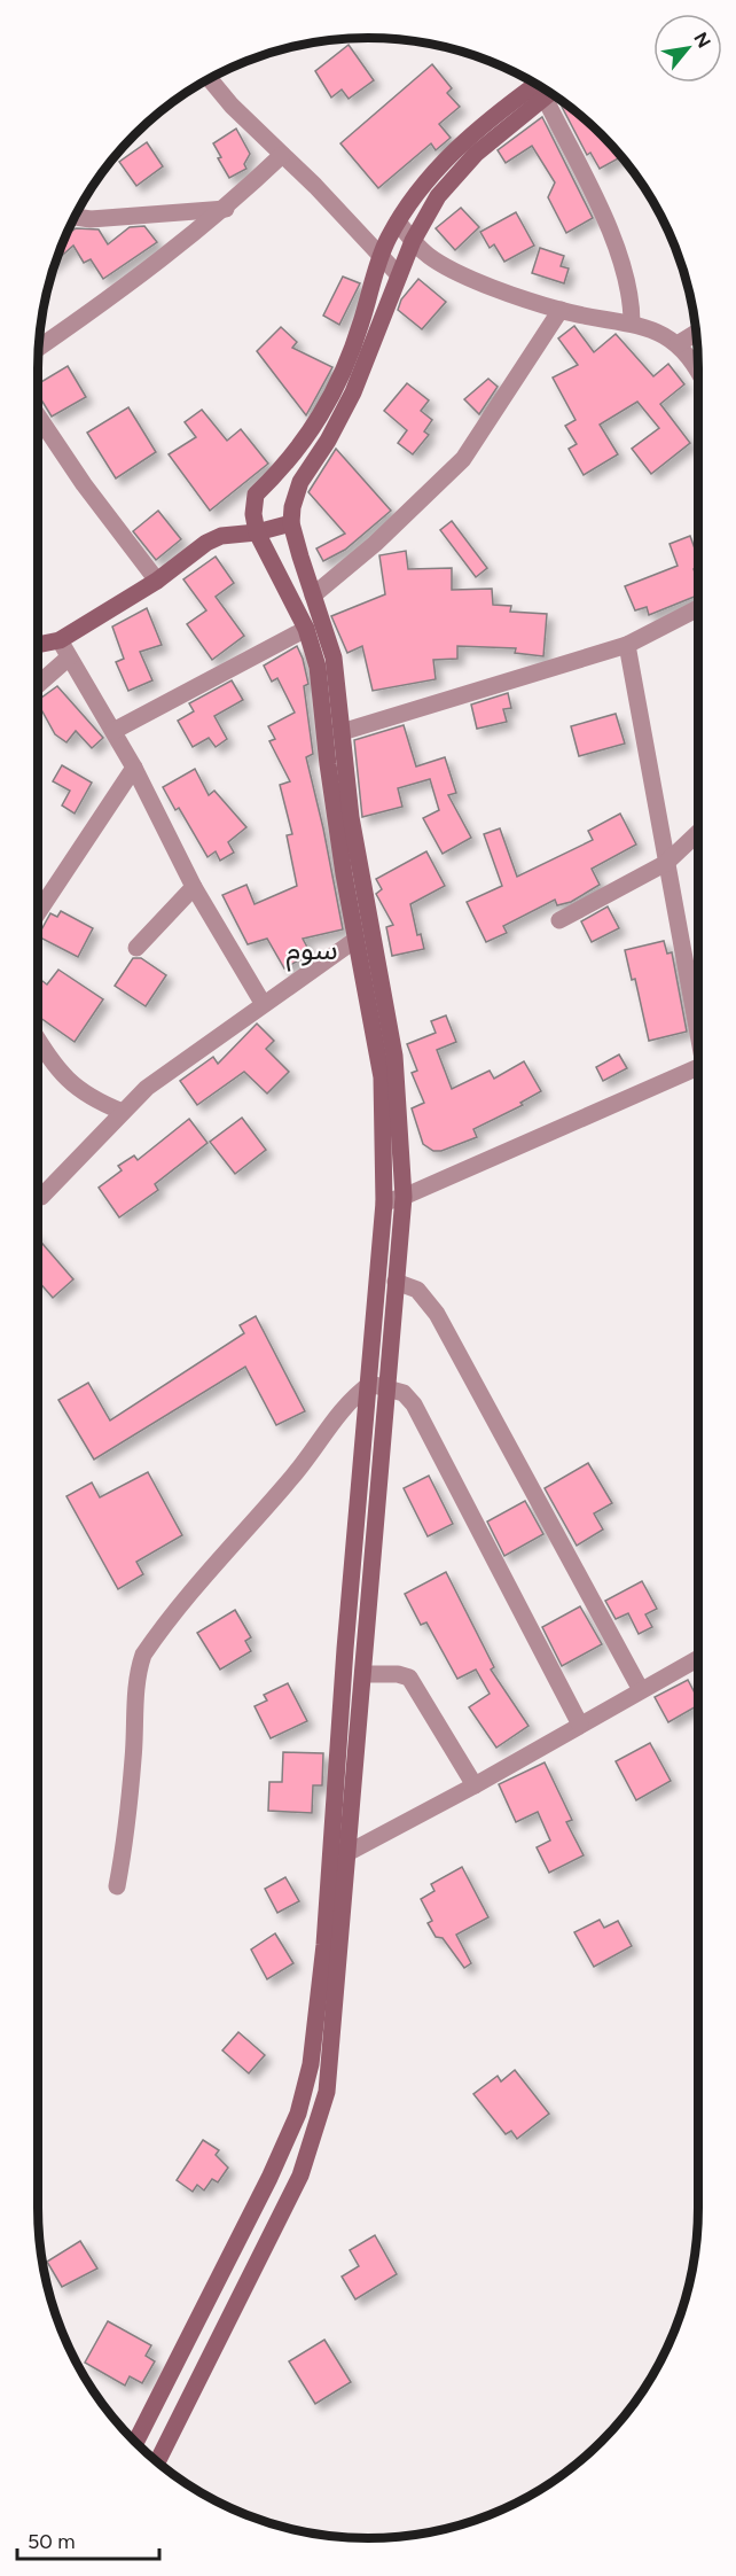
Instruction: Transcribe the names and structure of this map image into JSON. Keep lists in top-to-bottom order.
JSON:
{
  "districts": ["سوم"],
  "scale_bar": "50 m",
  "north": "top right"
}
